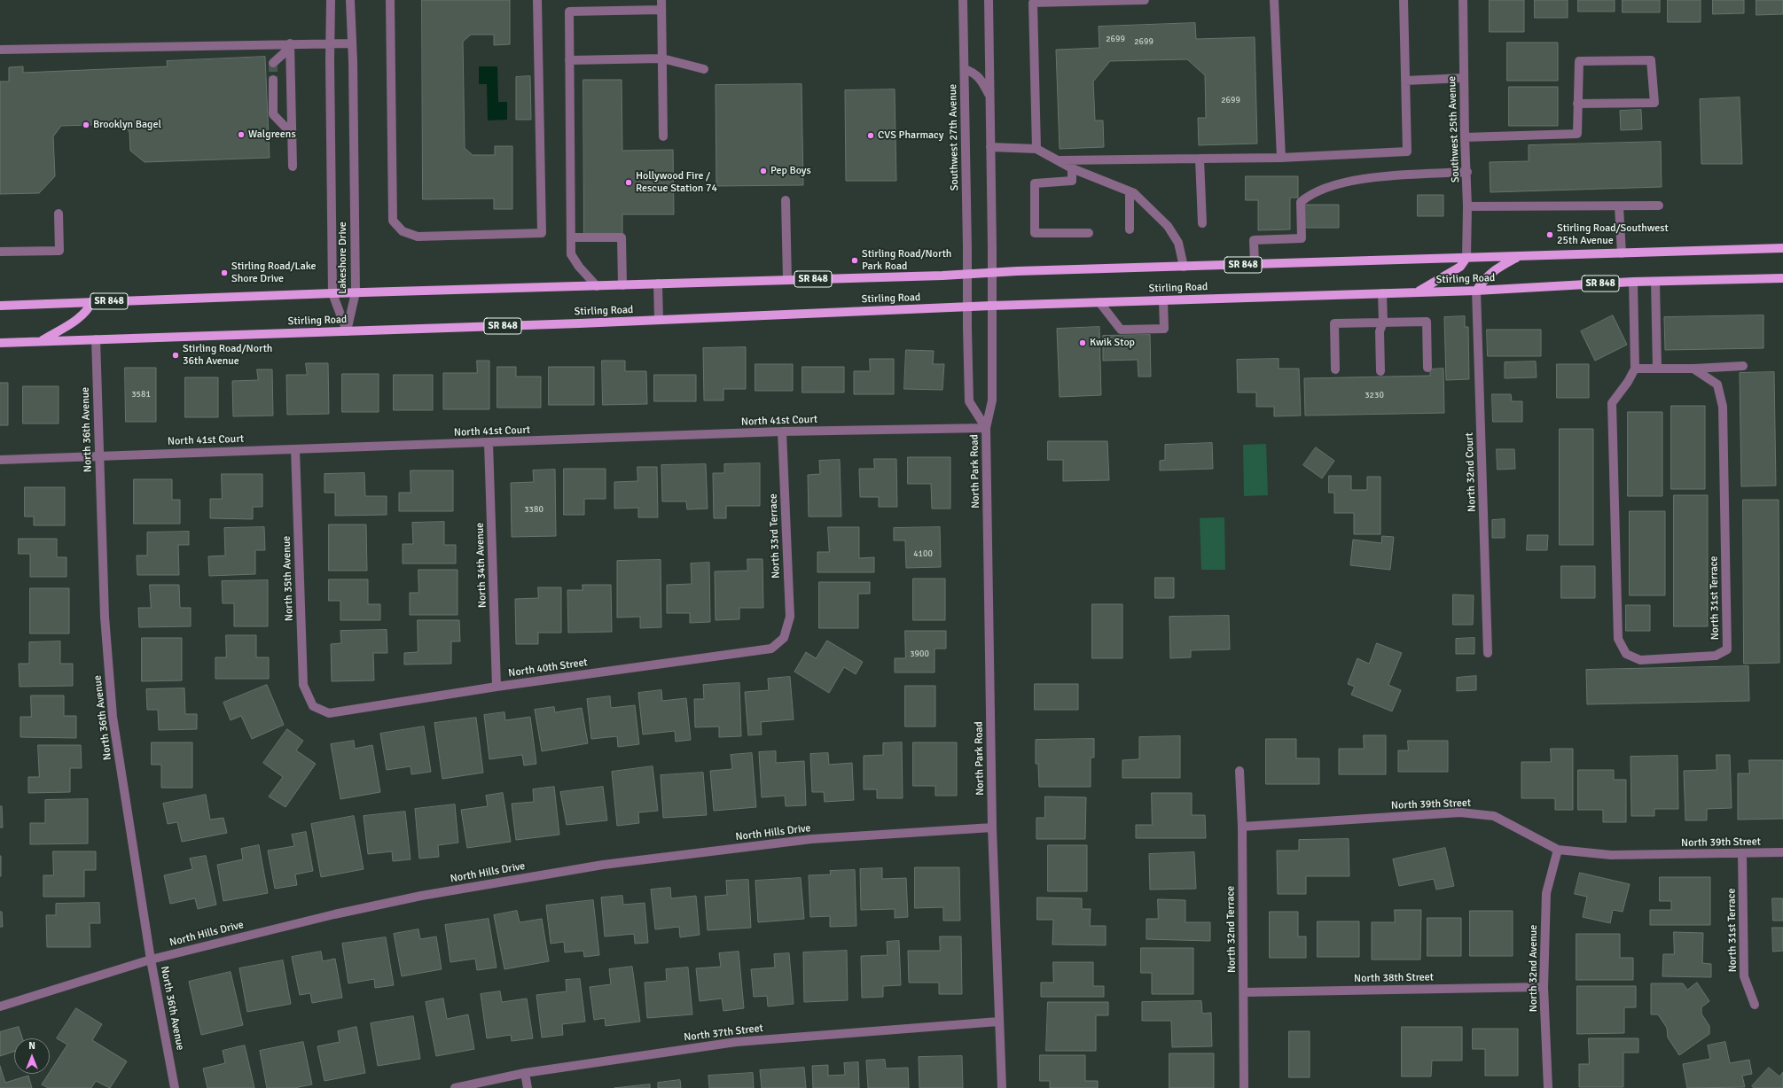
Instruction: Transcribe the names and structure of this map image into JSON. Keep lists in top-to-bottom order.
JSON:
{
  "streets": {
    "main road": ["SR 848", "Stirling Road"],
    "street": [
      "Southwest 25th Avenue",
      "Southwest 27th Avenue",
      "Lakeshore Drive",
      "North 41st Court",
      "North 36th Avenue",
      "North Park Road",
      "North 32nd Court",
      "North 33rd Terrace",
      "North 34th Avenue",
      "North 35th Avenue",
      "North 31st Terrace",
      "North 40th Street",
      "North 39th Street",
      "North Hills Drive",
      "North 32nd Terrace",
      "North 32nd Avenue",
      "North 38th Street",
      "North 37th Street"
    ]
  },
  "crossings": [
    ["Southwest 25th Avenue", "Stirling Road"],
    ["Southwest 27th Avenue", "Stirling Road"],
    ["Southwest 27th Avenue", "North Park Road"],
    ["Lakeshore Drive", "Stirling Road"],
    ["Stirling Road", "North 36th Avenue"],
    ["Stirling Road", "North Park Road"],
    ["Stirling Road", "North 32nd Court"],
    ["North 41st Court", "North 36th Avenue"],
    ["North 41st Court", "North Park Road"],
    ["North 41st Court", "North 33rd Terrace"],
    ["North 41st Court", "North 34th Avenue"],
    ["North 41st Court", "North 35th Avenue"],
    ["North 36th Avenue", "North Hills Drive"],
    ["North Park Road", "North Hills Drive"],
    ["North Park Road", "North 37th Street"],
    ["North 33rd Terrace", "North 40th Street"],
    ["North 34th Avenue", "North 40th Street"],
    ["North 35th Avenue", "North 40th Street"],
    ["North 31st Terrace", "North 39th Street"],
    ["North 39th Street", "North 32nd Terrace"],
    ["North 39th Street", "North 32nd Avenue"],
    ["North 32nd Terrace", "North 38th Street"],
    ["North 32nd Avenue", "North 38th Street"]
  ],
  "places": [
    "Brooklyn Bagel",
    "Walgreens",
    "CVS Pharmacy",
    "Pep Boys",
    "Hollywood Fire / Rescue Station 74",
    "Stirling Road/Southwest 25th Avenue",
    "Stirling Road/North Park Road",
    "Stirling Road/Lake Shore Drive",
    "Kwik Stop",
    "Stirling Road/North 36th Avenue"
  ],
  "house_numbers": [
    "2699",
    "2699",
    "2699",
    "3581",
    "3230",
    "3380",
    "4100",
    "3900"
  ],
  "north": "top"
}
